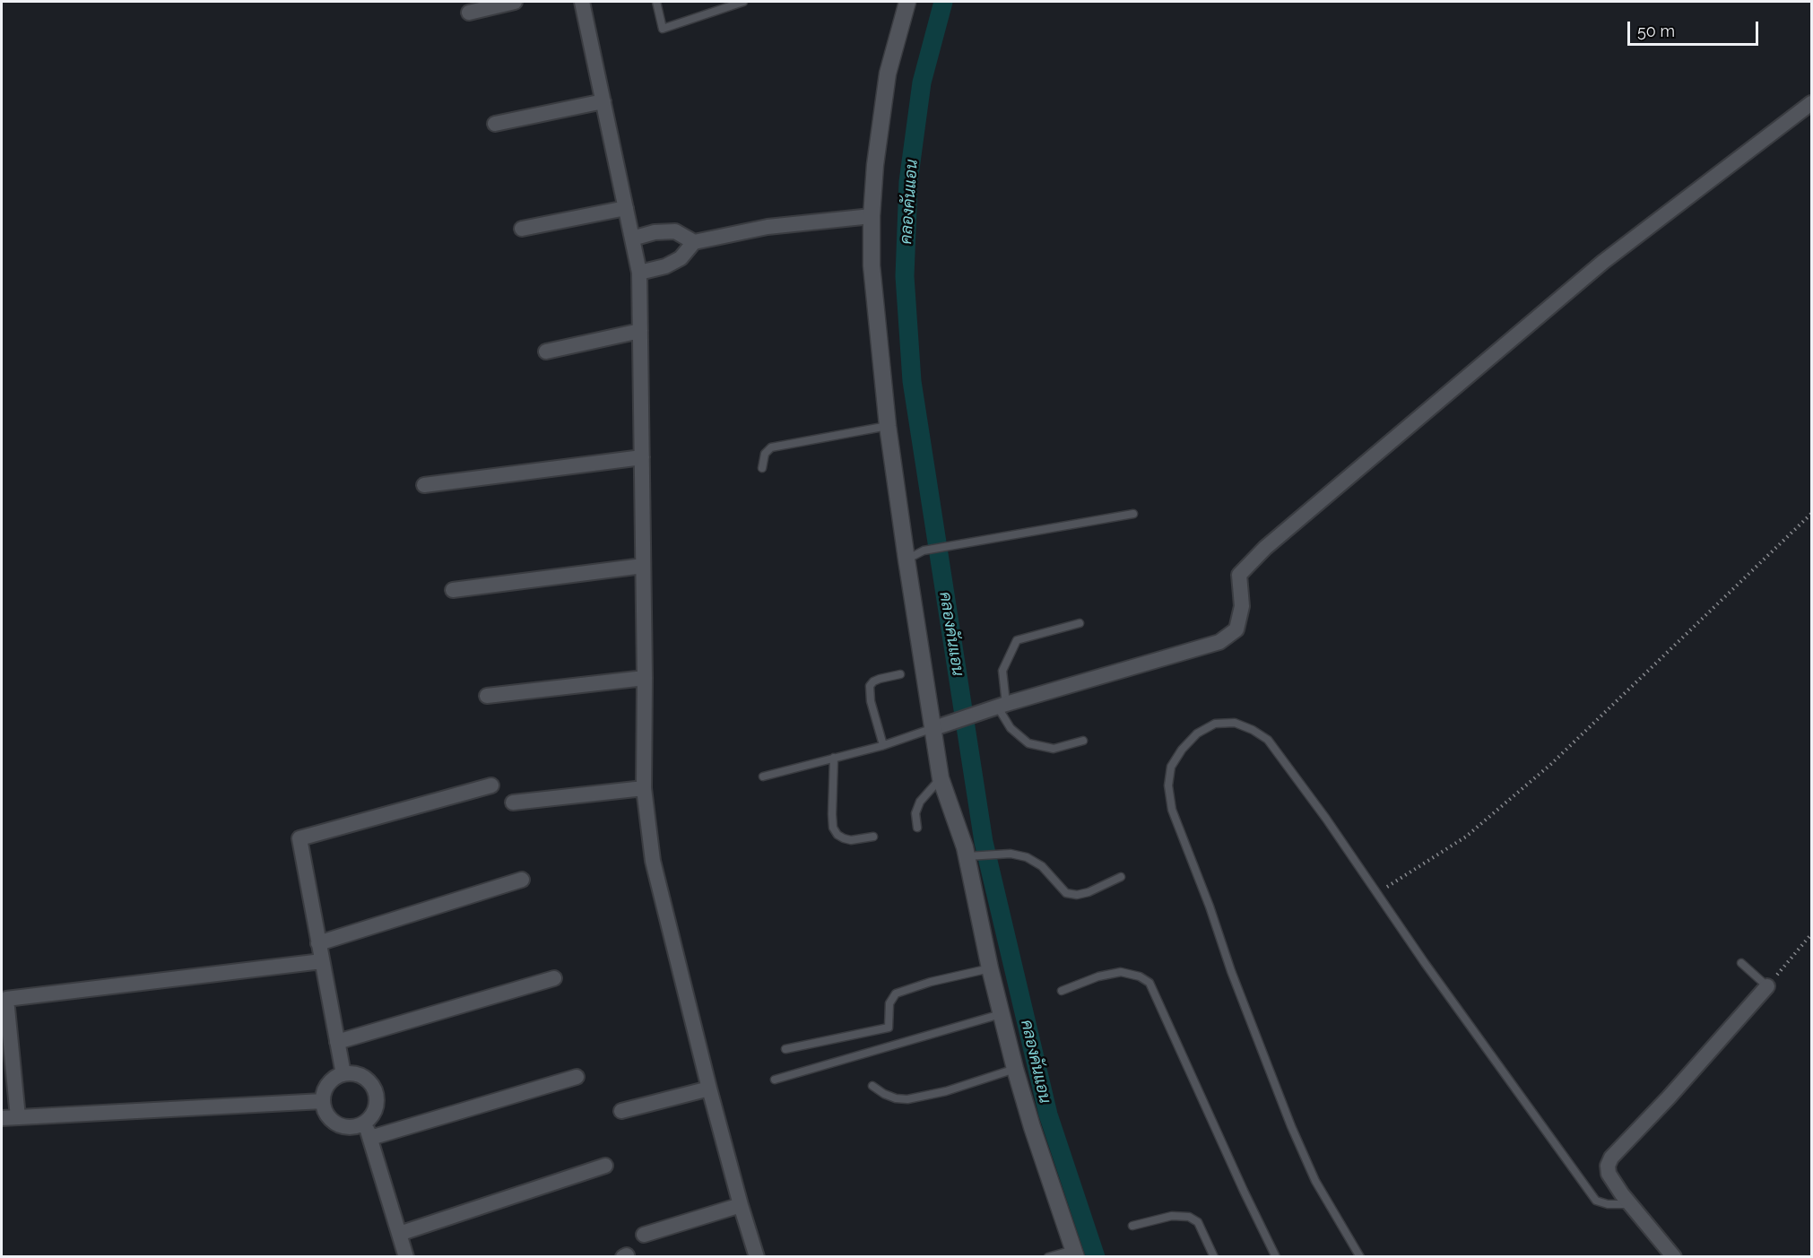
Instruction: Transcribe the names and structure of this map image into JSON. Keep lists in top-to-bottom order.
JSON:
{
  "water": ["คลองคันแอน"],
  "scale_bar": "50 m"
}
